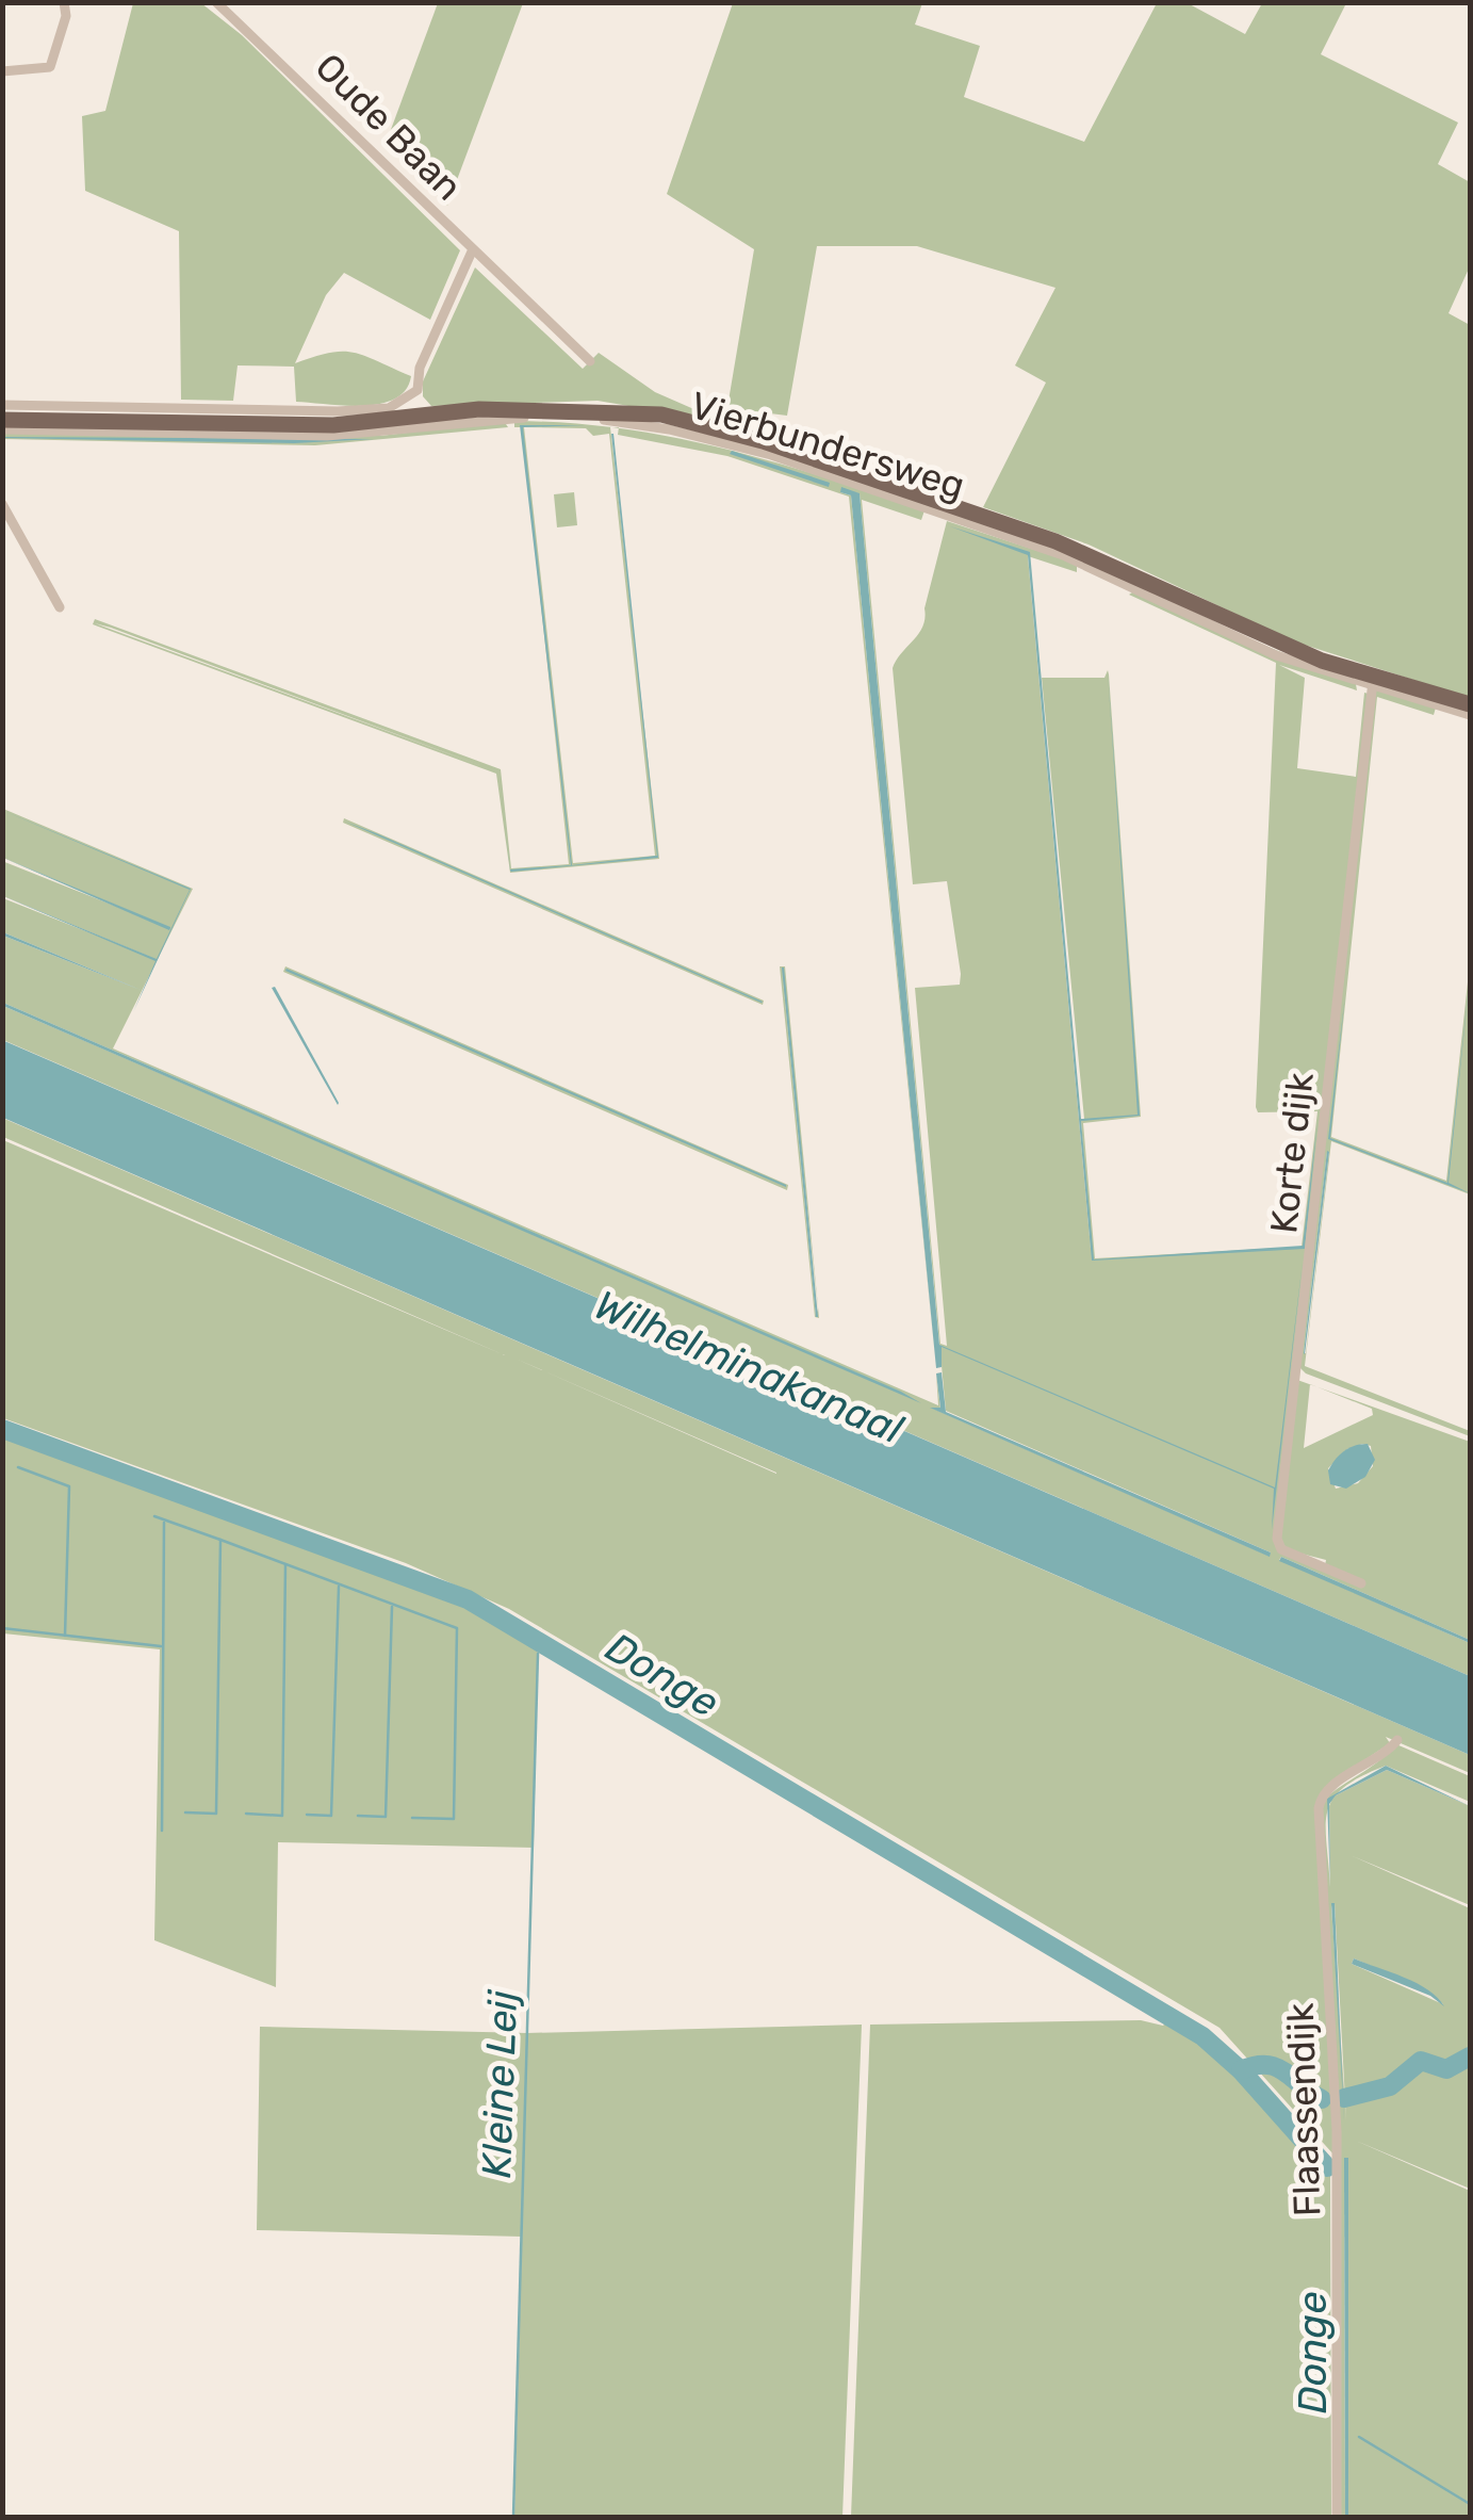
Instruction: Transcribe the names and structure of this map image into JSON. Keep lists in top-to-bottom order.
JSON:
{
  "streets": {
    "main road": ["Vierbundersweg"],
    "street": ["Oude Baan", "Korte dijk", "Flaassendijk"]
  },
  "crossings": [
    ["Vierbundersweg", "Korte dijk"]
  ],
  "water": ["Wilhelminakanaal", "Donge", "Kleine Leij"]
}
